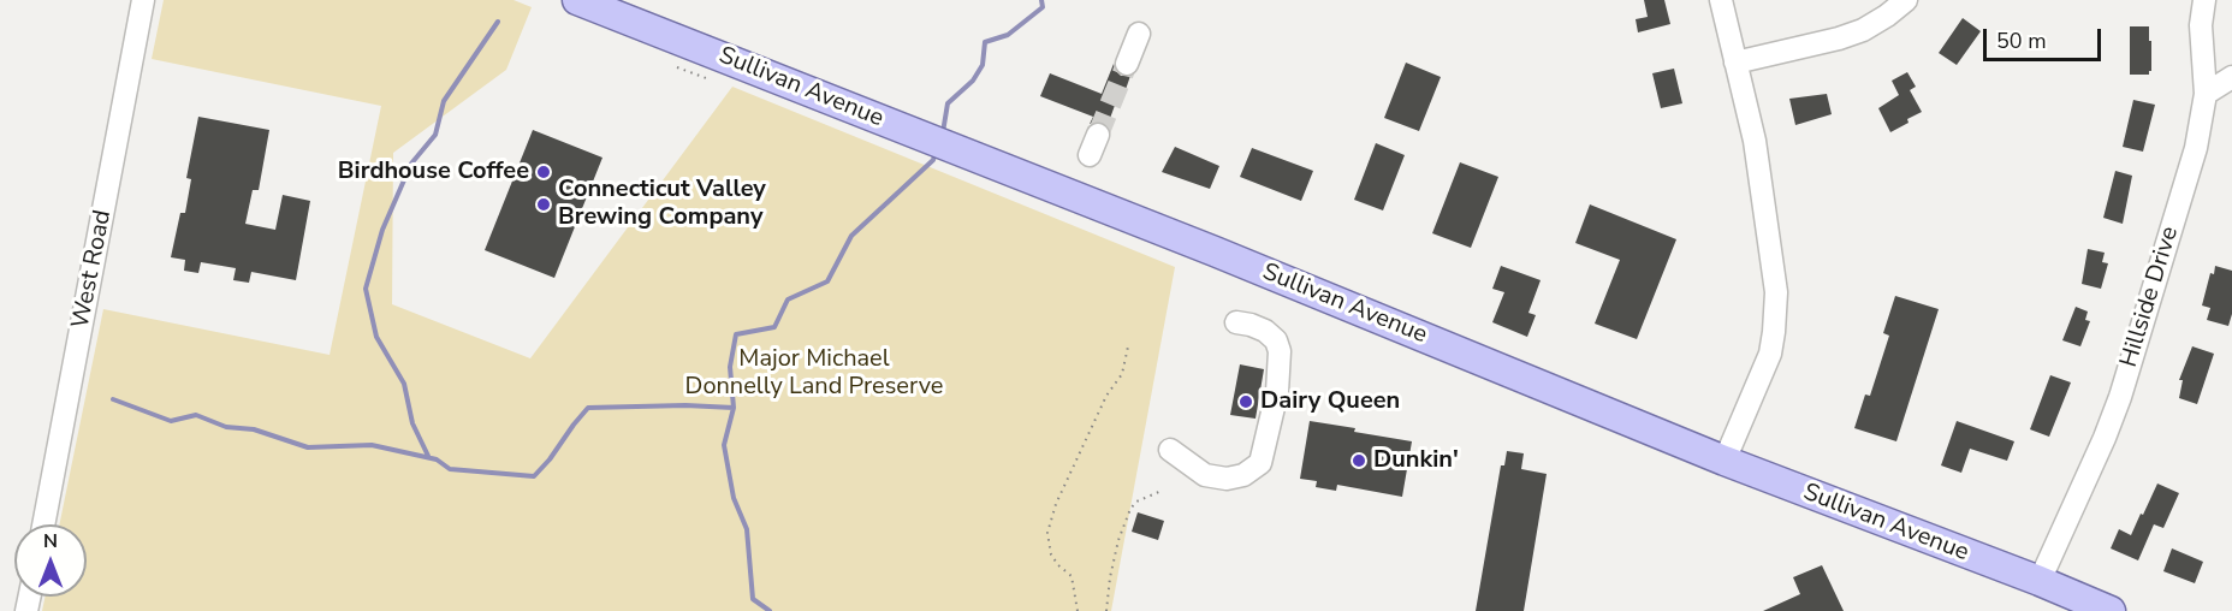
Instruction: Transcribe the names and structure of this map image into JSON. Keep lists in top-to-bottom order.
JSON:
{
  "streets": {
    "main road": ["Sullivan Avenue"],
    "street": ["West Road", "Hillside Drive"]
  },
  "crossings": [
    ["Sullivan Avenue", "Hillside Drive"]
  ],
  "parks": ["Major Michael Donnelly Land Preserve"],
  "places": [
    "Birdhouse Coffee",
    "Connecticut Valley Brewing Company",
    "Dairy Queen",
    "Dunkin'"
  ],
  "scale_bar": "50 m",
  "north": "top"
}
